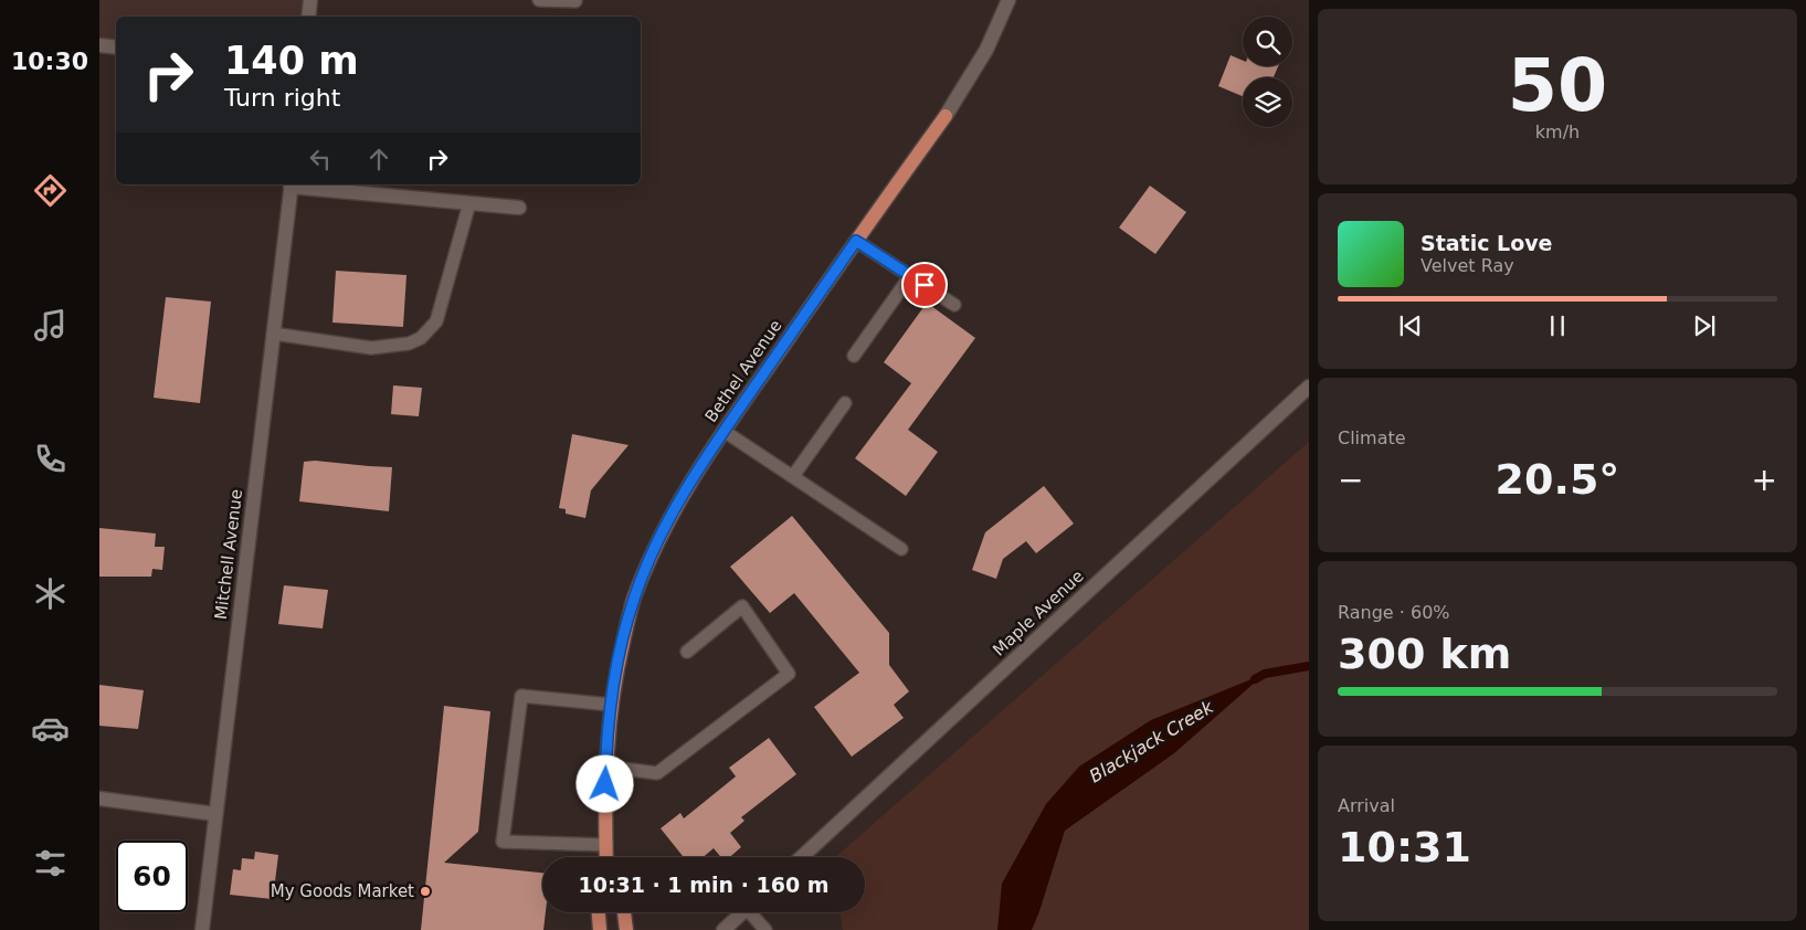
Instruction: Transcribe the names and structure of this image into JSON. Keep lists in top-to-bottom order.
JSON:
{
  "streets": {
    "main road": ["Bethel Avenue"],
    "street": ["Mitchell Avenue", "Maple Avenue"]
  },
  "water": ["Blackjack Creek"],
  "places": ["My Goods Market"],
  "page": {
    "tabs": "10:30",
    "tile": [
      ["50", "km/h"],
      "Climate",
      ["Range · 60%", "300 km"],
      ["Arrival", "10:31"]
    ],
    "turn": ["140 m", "Turn right"],
    "song": ["Static Love", "Velvet Ray"],
    "heat": ["−", "20.5°", "+"],
    "limit": "60",
    "trip": "10:31 · 1 min · 160 m"
  }
}
